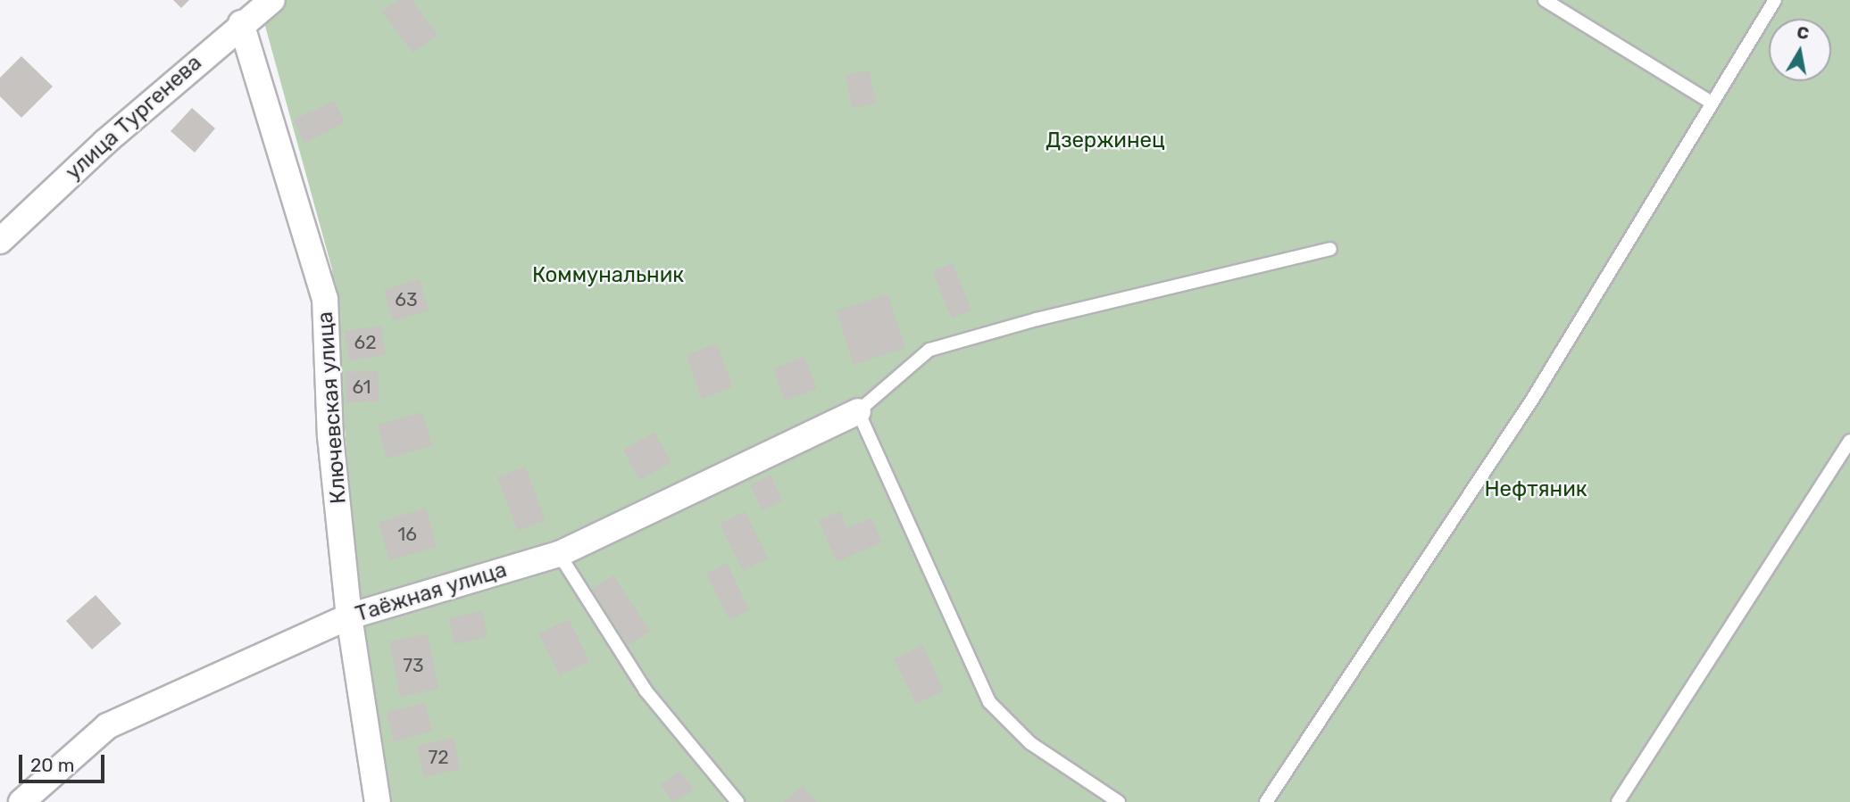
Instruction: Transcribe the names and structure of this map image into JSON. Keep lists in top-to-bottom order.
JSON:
{
  "streets": {
    "street": ["улица Тургенева", "Ключевская улица", "Таёжная улица"]
  },
  "crossings": [
    ["улица Тургенева", "Ключевская улица"],
    ["Ключевская улица", "Таёжная улица"]
  ],
  "parks": ["Дзержинец", "Коммунальник", "Нефтяник"],
  "house_numbers": [
    "63",
    "62",
    "61",
    "16",
    "73",
    "72"
  ],
  "scale_bar": "20 m",
  "north": "top"
}
